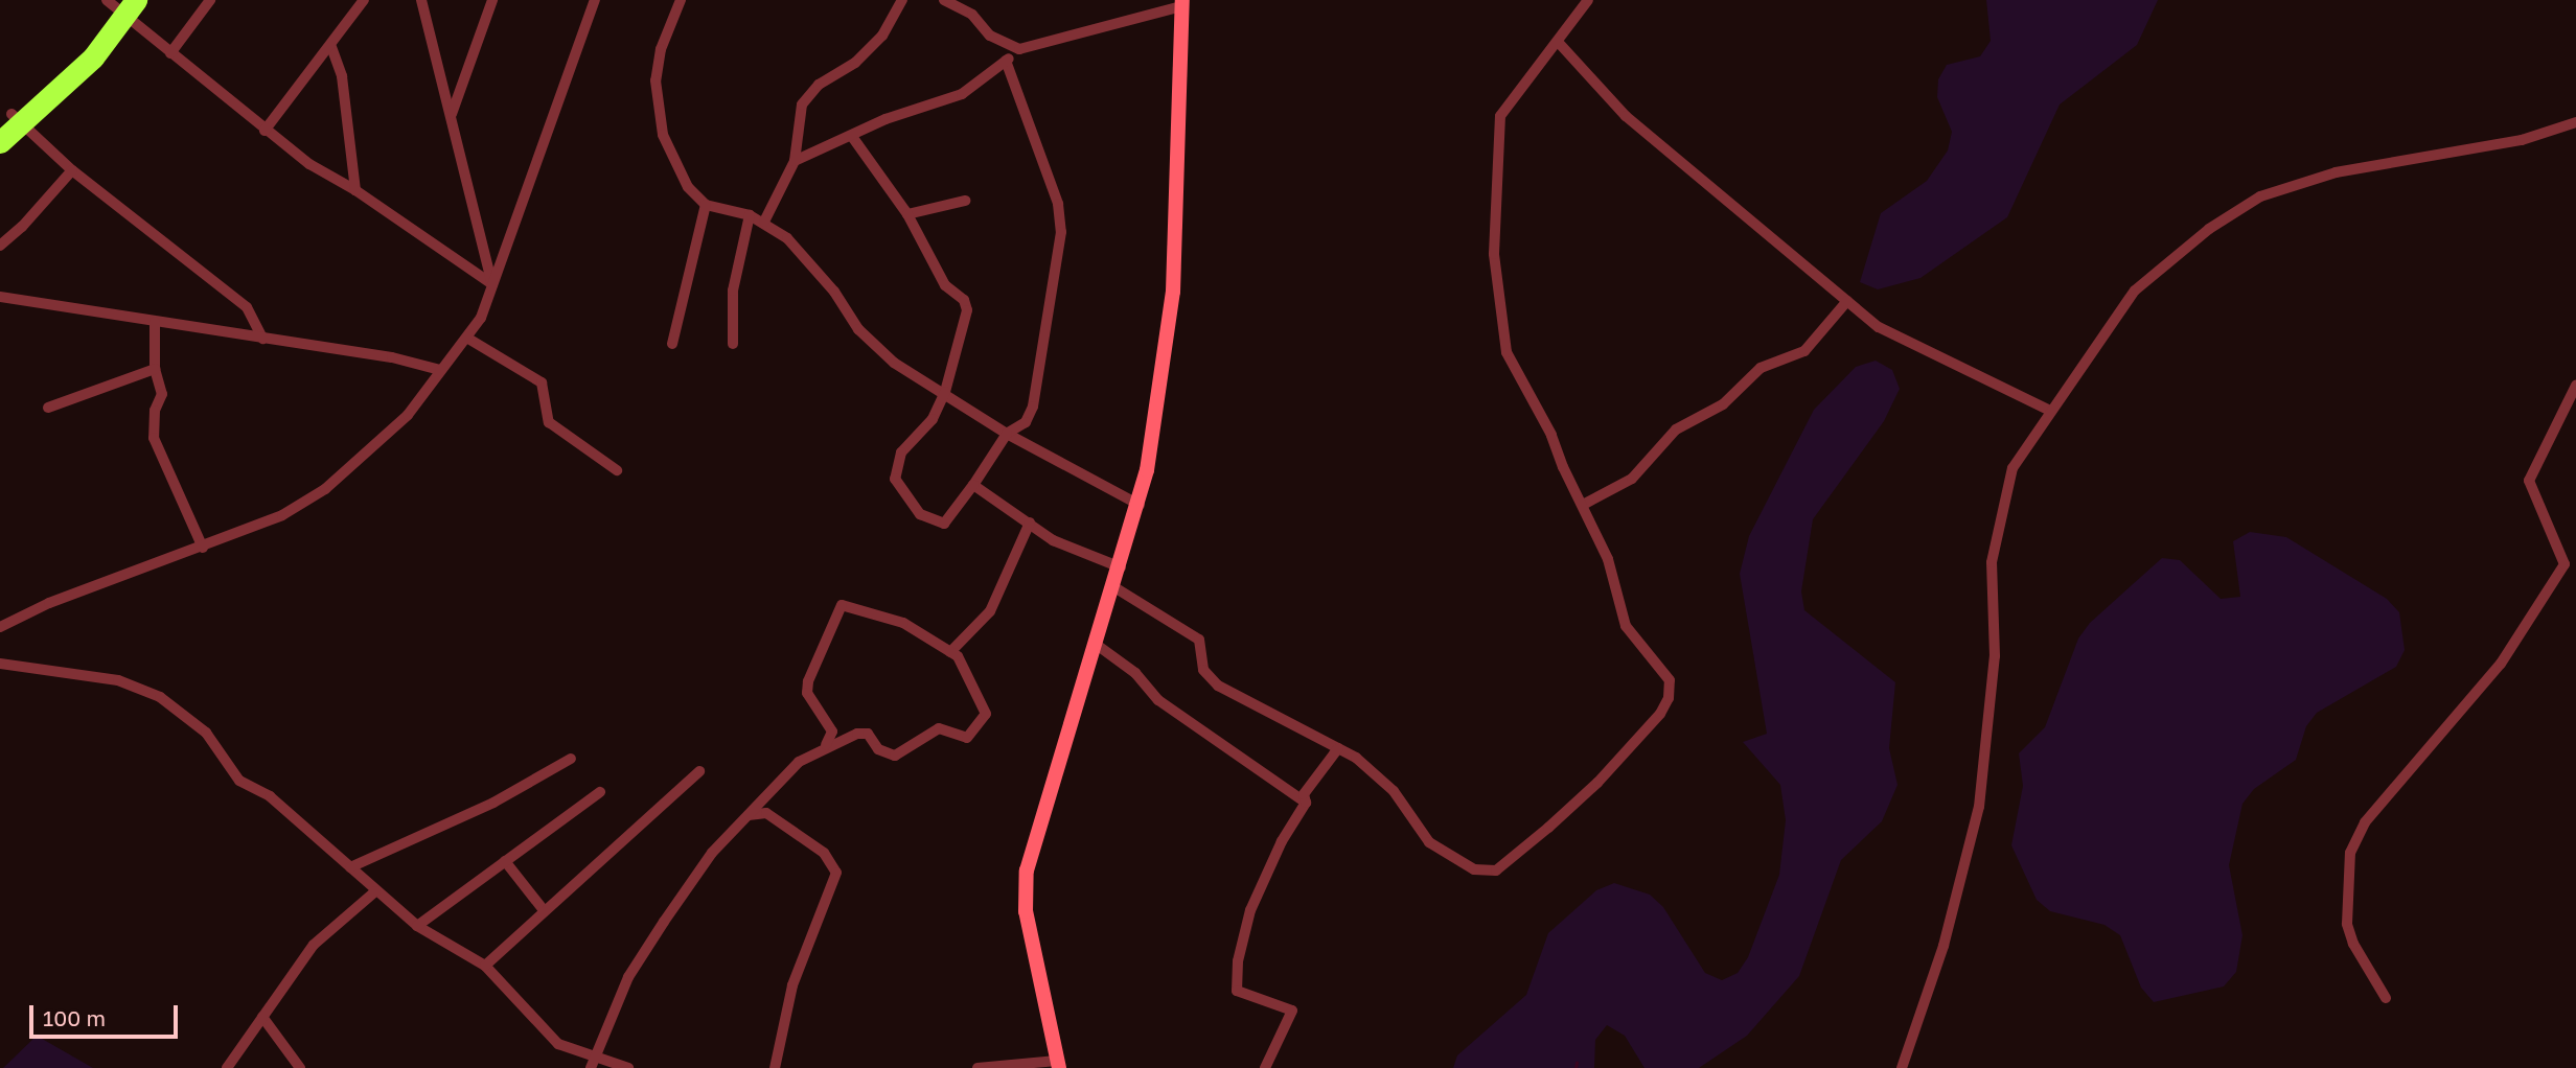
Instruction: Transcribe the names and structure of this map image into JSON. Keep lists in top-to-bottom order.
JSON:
{
  "scale_bar": "100 m"
}
